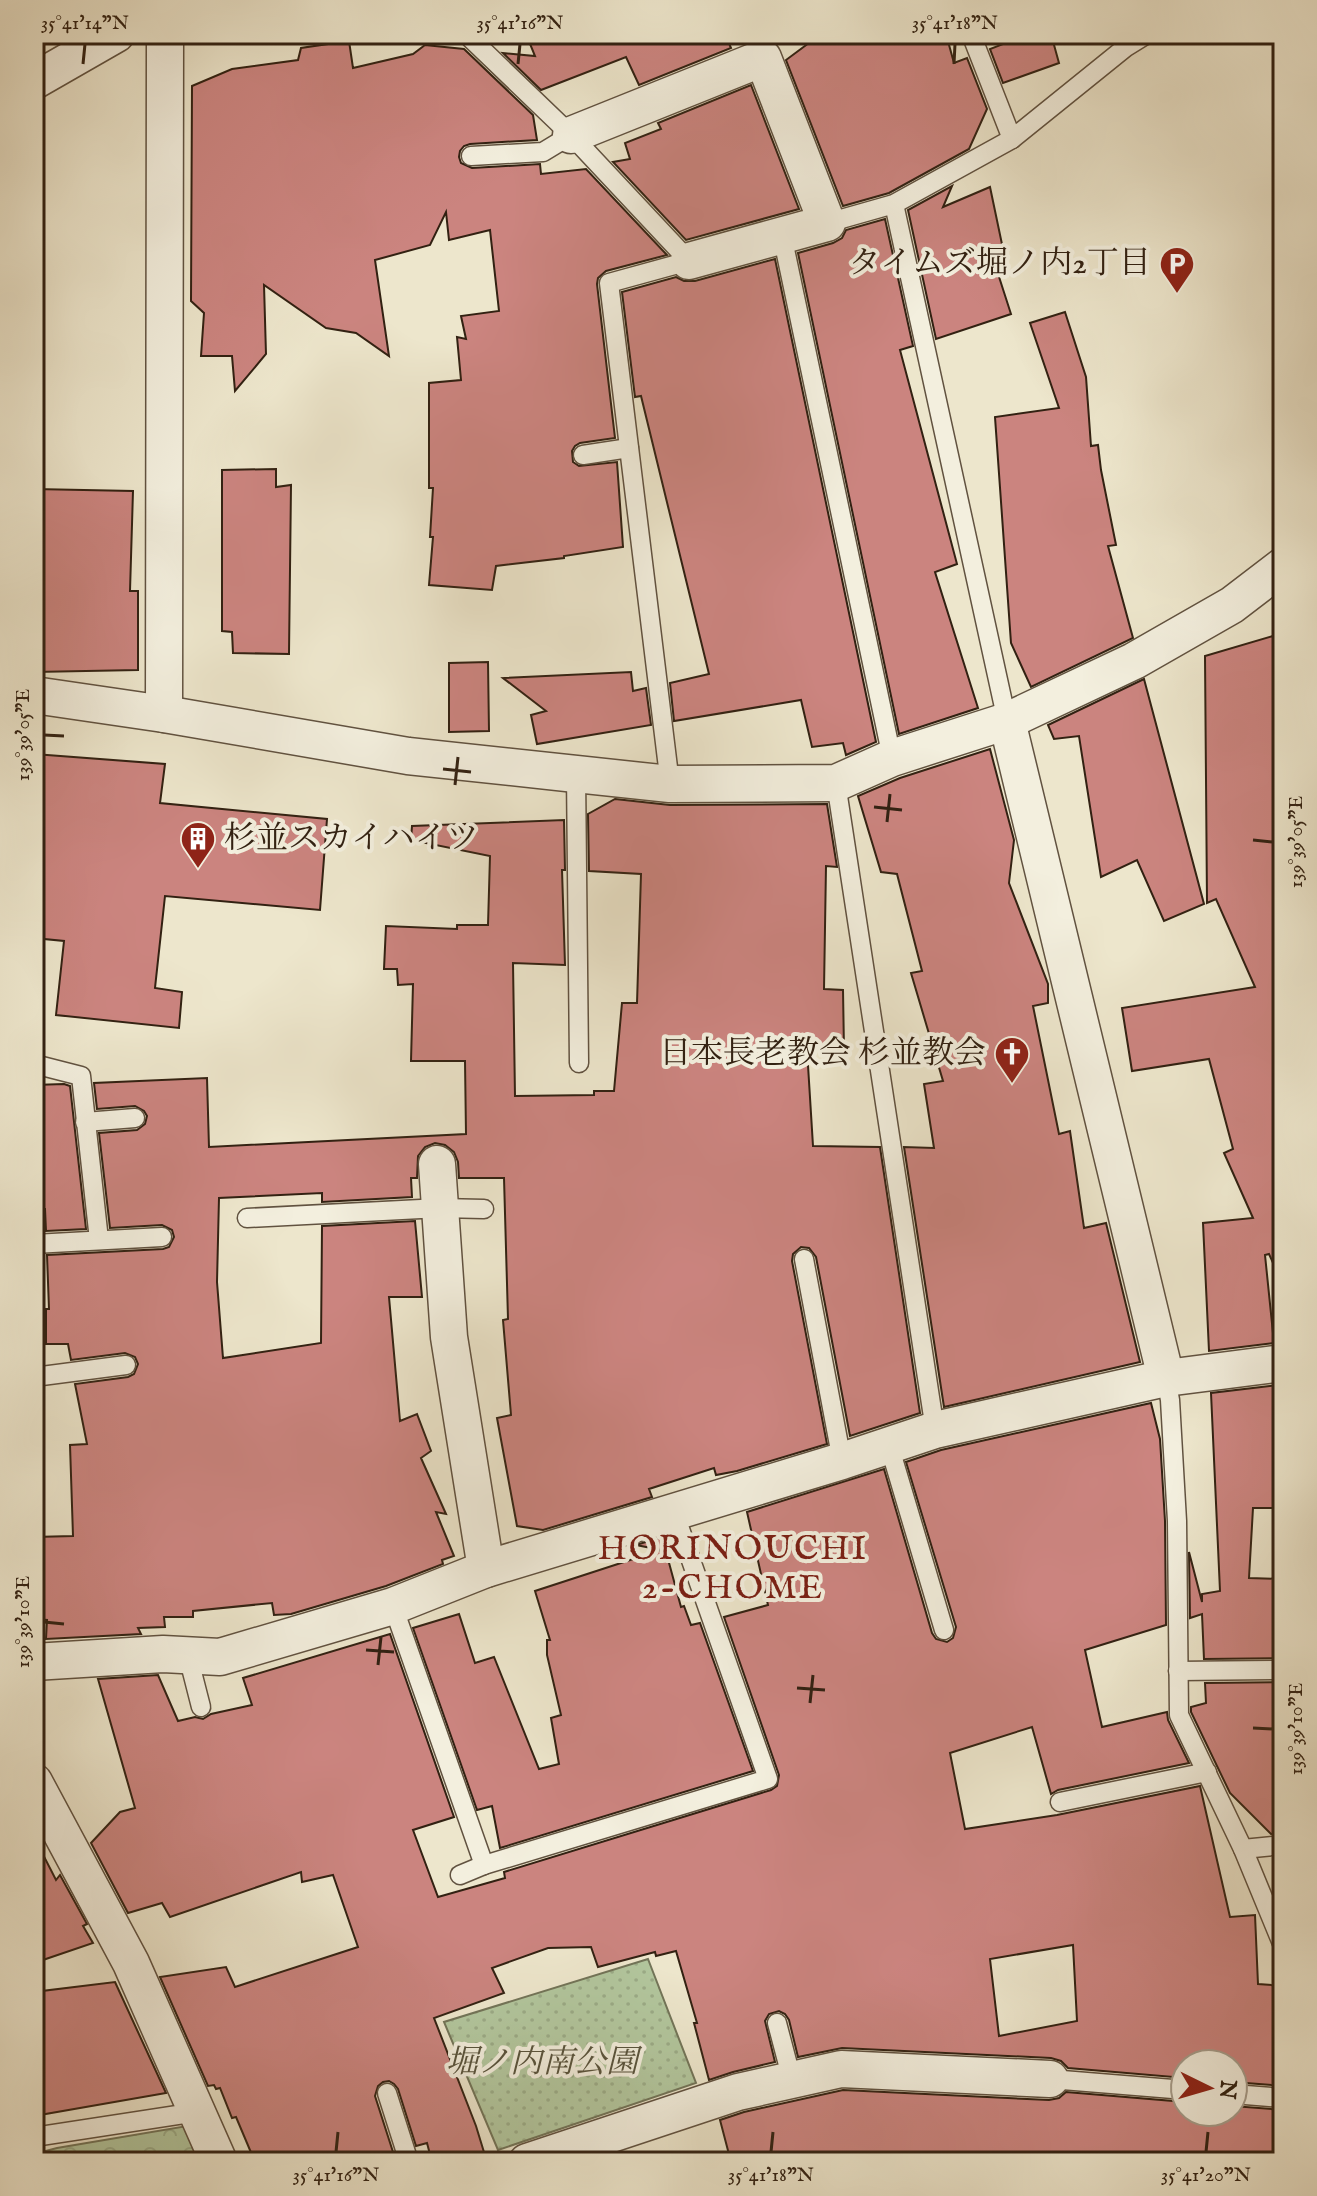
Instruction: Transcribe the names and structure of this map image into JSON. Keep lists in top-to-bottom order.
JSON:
{
  "districts": ["HORINOUCHI 2-CHOME"],
  "parks": ["堀ノ内南公園"],
  "places": {
    "parking": ["タイムズ堀ノ内2丁目"],
    "building": ["杉並スカイハイツ"],
    "church": ["日本長老教会 杉並教会"]
  },
  "north": "right",
  "coordinates": [
    "35°41'14\"N",
    "35°41'16\"N",
    "35°41'18\"N",
    "139°39'05\"E",
    "139°39'10\"E",
    "35°41'20\"N"
  ]
}
